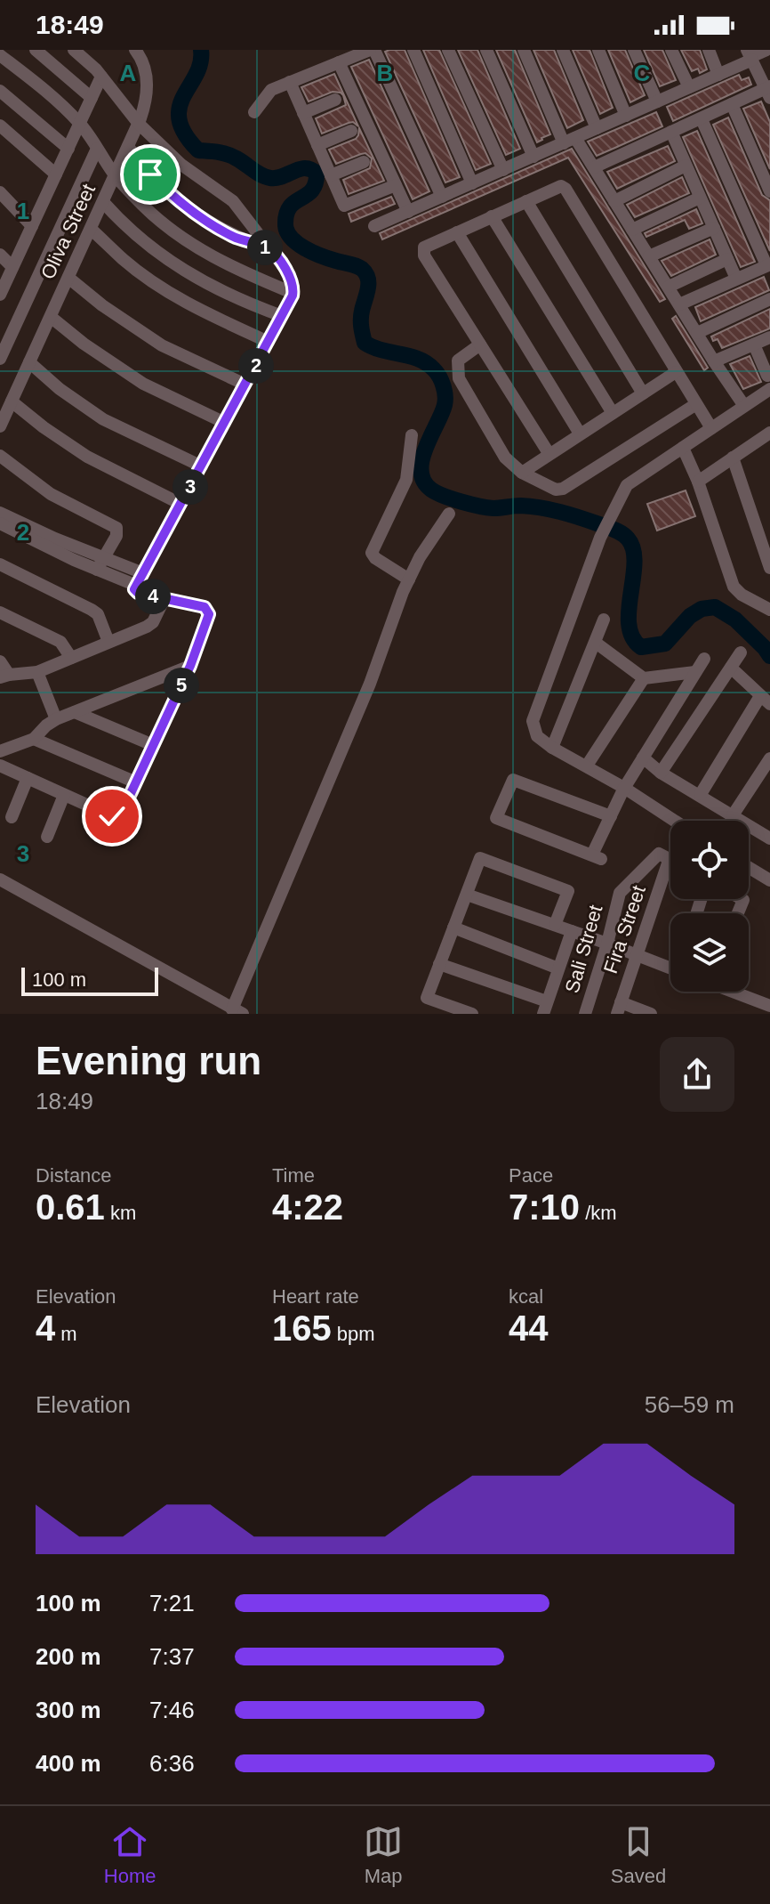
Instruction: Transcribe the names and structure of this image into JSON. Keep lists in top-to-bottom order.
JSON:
{
  "streets": {
    "street": ["Oliva Street", "Fira Street", "Sali Street"]
  },
  "crossings": [
    ["Fira Street", "Sali Street"]
  ],
  "scale_bar": "100 m",
  "page": {
    "status": "18:49",
    "pins": [
      "1",
      "2",
      "3",
      "4",
      "5"
    ],
    "scale": "100 m",
    "heading": ["Evening run", "18:49"],
    "stats": [
      ["Distance", "0.61 km"],
      ["Time", "4:22"],
      ["Pace", "7:10 /km"],
      ["Elevation", "4 m"],
      ["Heart rate", "165 bpm"],
      ["kcal", "44"]
    ],
    "chart": ["Elevation", "56–59 m"],
    "list": [
      {
        "name": "100 m",
        "note": "7:21"
      },
      {
        "name": "200 m",
        "note": "7:37"
      },
      {
        "name": "300 m",
        "note": "7:46"
      },
      {
        "name": "400 m",
        "note": "6:36"
      }
    ],
    "tabs": ["Home", "Map", "Saved"]
  },
  "grid": {
    "columns": ["A", "B", "C"],
    "rows": ["1", "2", "3"]
  }
}
